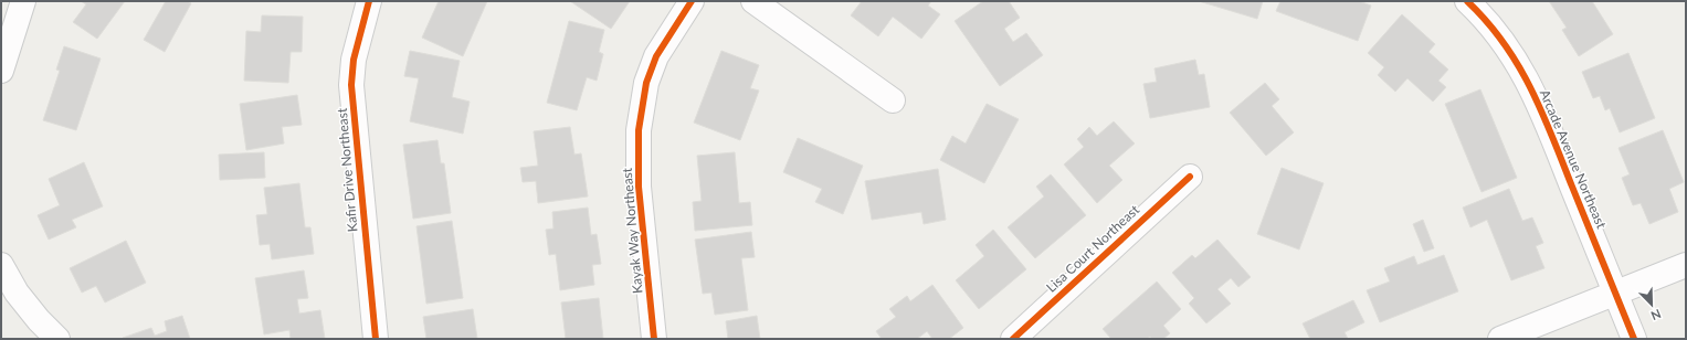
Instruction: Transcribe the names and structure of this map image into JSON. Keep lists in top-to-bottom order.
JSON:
{
  "streets": {
    "street": [
      "Arcade Avenue Northeast",
      "Kafir Drive Northeast",
      "Kayak Way Northeast",
      "Lisa Court Northeast"
    ]
  },
  "north": "bottom right"
}
